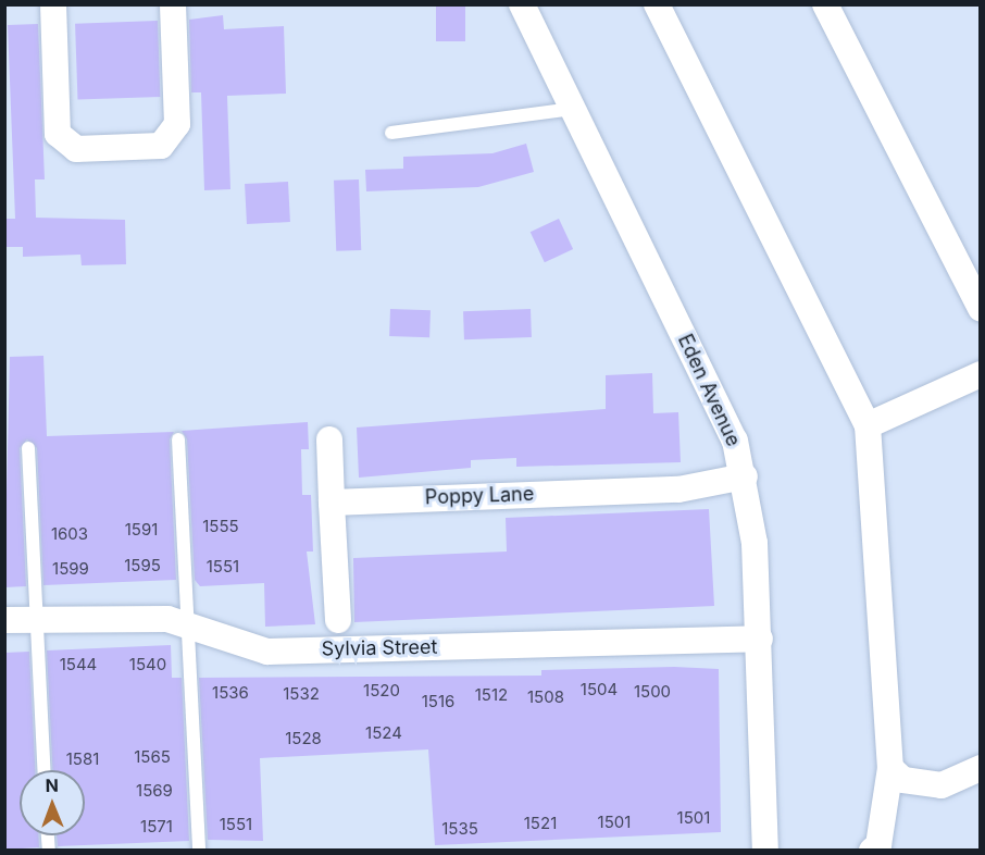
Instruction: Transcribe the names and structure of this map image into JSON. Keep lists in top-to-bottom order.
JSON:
{
  "streets": {
    "street": ["Eden Avenue", "Poppy Lane", "Sylvia Street"]
  },
  "crossings": [
    ["Eden Avenue", "Poppy Lane"],
    ["Eden Avenue", "Sylvia Street"]
  ],
  "house_numbers": [
    "1555",
    "1591",
    "1603",
    "1595",
    "1551",
    "1599",
    "1544",
    "1540",
    "1504",
    "1520",
    "1500",
    "1536",
    "1532",
    "1512",
    "1508",
    "1516",
    "1524",
    "1528",
    "1565",
    "1581",
    "1569",
    "1501",
    "1501",
    "1521",
    "1551",
    "1571",
    "1535"
  ],
  "north": "top"
}
